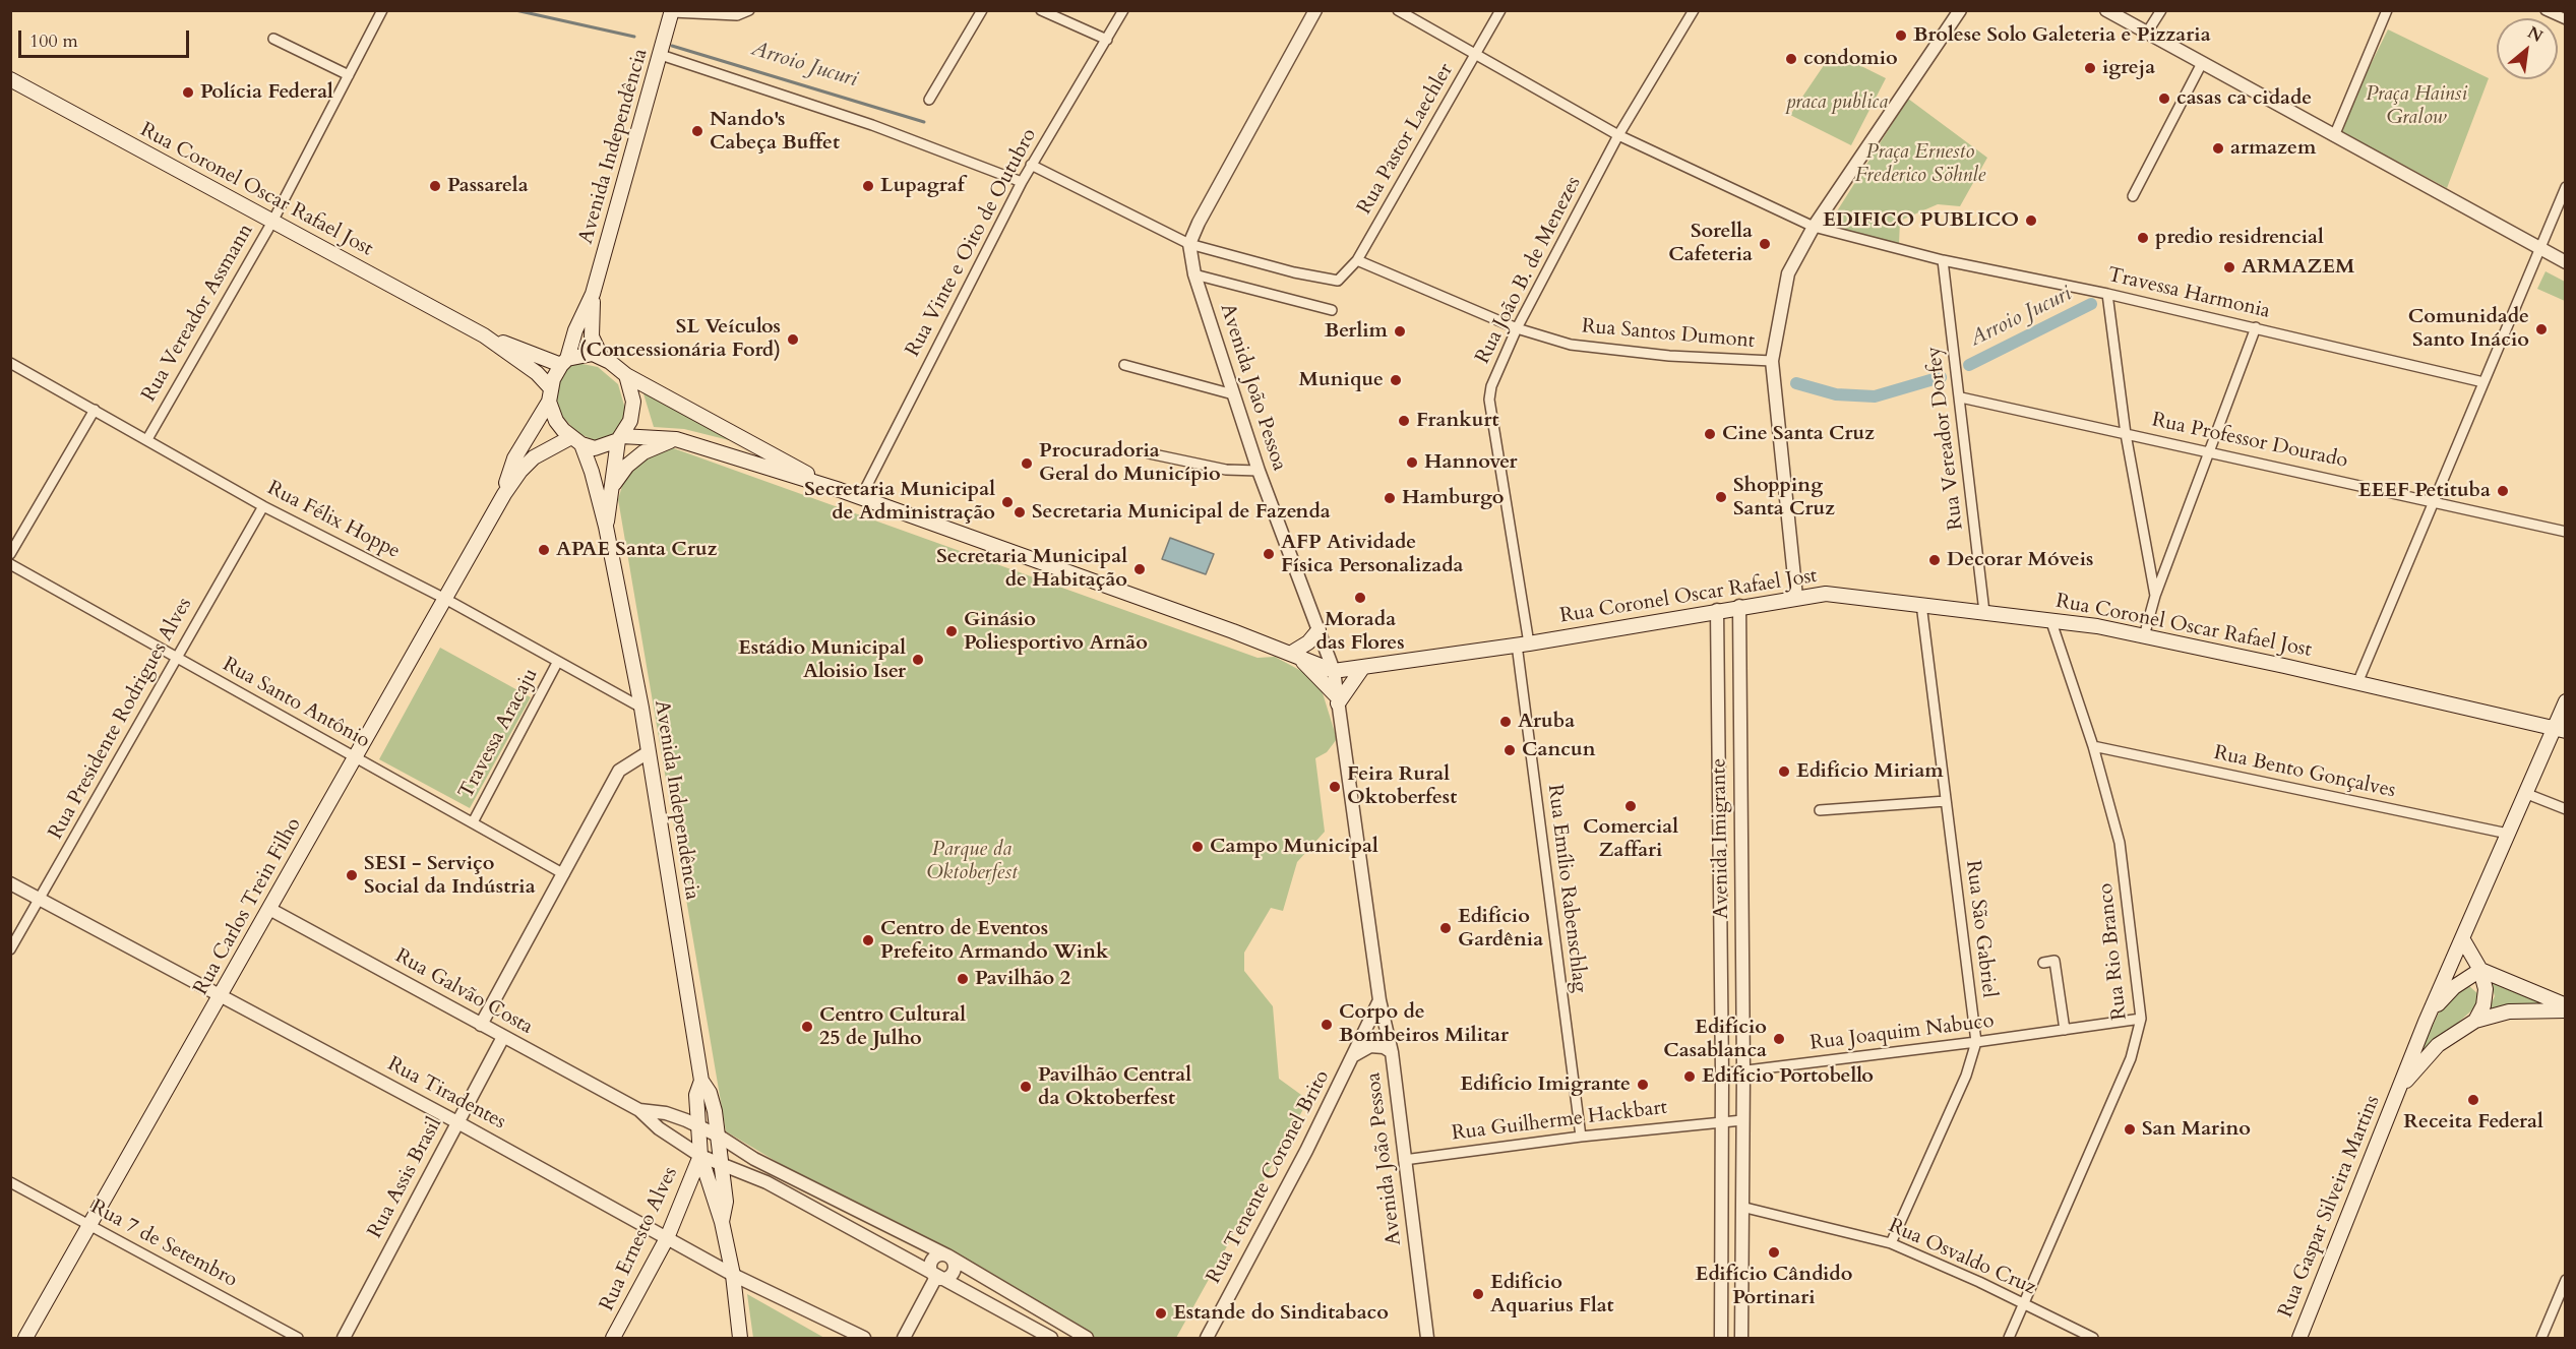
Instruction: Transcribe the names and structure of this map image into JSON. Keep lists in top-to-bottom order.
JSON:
{
  "streets": {
    "main road": [
      "Avenida Independência",
      "Rua Coronel Oscar Rafael Jost",
      "Rua Carlos Trein Filho",
      "Rua Gaspar Silveira Martins",
      "Rua Ernesto Alves"
    ],
    "street": [
      "Rua Pastor Laechler",
      "Rua Vinte e Oito de Outubro",
      "Rua João B. de Menezes",
      "Travessa Harmonia",
      "Rua Vereador Assmann",
      "Rua Santos Dumont",
      "Avenida João Pessoa",
      "Rua Vereador Dorfey",
      "Rua Professor Dourado",
      "Rua Félix Hoppe",
      "Rua Santo Antônio",
      "Rua Presidente Rodrigues Alves",
      "Travessa Aracaju",
      "Rua Bento Gonçalves",
      "Avenida Imigrante",
      "Rua Emílio Rabenschlag",
      "Rua São Gabriel",
      "Rua Rio Branco",
      "Rua Galvão Costa",
      "Rua Joaquim Nabuco",
      "Rua Tiradentes",
      "Rua Guilherme Hackbart",
      "Rua Tenente Coronel Brito",
      "Rua Assis Brasil",
      "Rua 7 de Setembro",
      "Rua Osvaldo Cruz"
    ]
  },
  "crossings": [
    ["Rua Pastor Laechler", "Travessa Harmonia"],
    ["Rua Pastor Laechler", "Rua Santos Dumont"],
    ["Rua Pastor Laechler", "Avenida João Pessoa"],
    ["Avenida Independência", "Rua Coronel Oscar Rafael Jost"],
    ["Avenida Independência", "Rua Félix Hoppe"],
    ["Avenida Independência", "Rua Carlos Trein Filho"],
    ["Avenida Independência", "Rua Galvão Costa"],
    ["Avenida Independência", "Rua Tiradentes"],
    ["Avenida Independência", "Rua Ernesto Alves"],
    ["Rua Coronel Oscar Rafael Jost", "Rua João B. de Menezes"],
    ["Rua Coronel Oscar Rafael Jost", "Rua Vereador Assmann"],
    ["Rua Coronel Oscar Rafael Jost", "Avenida João Pessoa"],
    ["Rua Coronel Oscar Rafael Jost", "Rua Vereador Dorfey"],
    ["Rua Coronel Oscar Rafael Jost", "Avenida Imigrante"],
    ["Rua Coronel Oscar Rafael Jost", "Rua Emílio Rabenschlag"],
    ["Rua Coronel Oscar Rafael Jost", "Rua Carlos Trein Filho"],
    ["Rua Coronel Oscar Rafael Jost", "Rua São Gabriel"],
    ["Rua Coronel Oscar Rafael Jost", "Rua Rio Branco"],
    ["Rua Coronel Oscar Rafael Jost", "Rua Gaspar Silveira Martins"],
    ["Rua João B. de Menezes", "Travessa Harmonia"],
    ["Rua João B. de Menezes", "Rua Santos Dumont"],
    ["Rua João B. de Menezes", "Rua Emílio Rabenschlag"],
    ["Travessa Harmonia", "Rua Vereador Dorfey"],
    ["Rua Vereador Assmann", "Rua Félix Hoppe"],
    ["Avenida João Pessoa", "Rua Guilherme Hackbart"],
    ["Avenida João Pessoa", "Rua Tenente Coronel Brito"],
    ["Rua Vereador Dorfey", "Rua Professor Dourado"],
    ["Rua Félix Hoppe", "Rua Presidente Rodrigues Alves"],
    ["Rua Félix Hoppe", "Travessa Aracaju"],
    ["Rua Félix Hoppe", "Rua Carlos Trein Filho"],
    ["Rua Santo Antônio", "Rua Presidente Rodrigues Alves"],
    ["Rua Santo Antônio", "Travessa Aracaju"],
    ["Rua Santo Antônio", "Rua Carlos Trein Filho"],
    ["Rua Presidente Rodrigues Alves", "Rua Tiradentes"],
    ["Rua Bento Gonçalves", "Rua Rio Branco"],
    ["Rua Bento Gonçalves", "Rua Gaspar Silveira Martins"],
    ["Avenida Imigrante", "Rua Joaquim Nabuco"],
    ["Avenida Imigrante", "Rua Guilherme Hackbart"],
    ["Avenida Imigrante", "Rua Osvaldo Cruz"],
    ["Rua Emílio Rabenschlag", "Rua Guilherme Hackbart"],
    ["Rua Carlos Trein Filho", "Rua Galvão Costa"],
    ["Rua Carlos Trein Filho", "Rua Tiradentes"],
    ["Rua Carlos Trein Filho", "Rua 7 de Setembro"],
    ["Rua São Gabriel", "Rua Joaquim Nabuco"],
    ["Rua São Gabriel", "Rua Osvaldo Cruz"],
    ["Rua Rio Branco", "Rua Joaquim Nabuco"],
    ["Rua Rio Branco", "Rua Osvaldo Cruz"],
    ["Rua Galvão Costa", "Rua Assis Brasil"],
    ["Rua Galvão Costa", "Rua Ernesto Alves"],
    ["Rua Tiradentes", "Rua Assis Brasil"],
    ["Rua Tiradentes", "Rua Ernesto Alves"]
  ],
  "water": ["Arroio Jucuri"],
  "parks": [
    "Praça Hainsi Gralow",
    "praca publica",
    "Praça Ernesto Frederico Söhnle",
    "Parque da Oktoberfest"
  ],
  "places": [
    "Brolese Solo Galeteria e Pizzaria",
    "condomio",
    "igreja",
    "Polícia Federal",
    "casas ca cidade",
    "Nando's Cabeça Buffet",
    "armazem",
    "Passarela",
    "Lupagraf",
    "EDIFICO PUBLICO",
    "predio residrencial",
    "Sorella Cafeteria",
    "ARMAZEM",
    "Comunidade Santo Inácio",
    "Berlim",
    "SL Veículos (Concessionária Ford)",
    "Munique",
    "Frankurt",
    "Cine Santa Cruz",
    "Hannover",
    "Procuradoria Geral do Município",
    "EEEF Petituba",
    "Shopping Santa Cruz",
    "Hamburgo",
    "Secretaria Municipal de Administração",
    "Secretaria Municipal de Fazenda",
    "APAE Santa Cruz",
    "AFP Atividade Física Personalizada",
    "Decorar Móveis",
    "Secretaria Municipal de Habitação",
    "Morada das Flores",
    "Ginásio Poliesportivo Arnão",
    "Estádio Municipal Aloisio Iser",
    "Aruba",
    "Cancun",
    "Edifício Miriam",
    "Feira Rural Oktoberfest",
    "Comercial Zaffari",
    "Campo Municipal",
    "SESI - Serviço Social da Indústria",
    "Edifício Gardênia",
    "Centro de Eventos Prefeito Armando Wink",
    "Pavilhão 2",
    "Corpo de Bombeiros Militar",
    "Centro Cultural 25 de Julho",
    "Edifício Casablanca",
    "Edifício Portobello",
    "Edifício Imigrante",
    "Pavilhão Central da Oktoberfest",
    "Receita Federal",
    "San Marino",
    "Edifício Cândido Portinari",
    "Edifício Aquarius Flat",
    "Estande do Sinditabaco"
  ],
  "scale_bar": "100 m",
  "north": "top right"
}
